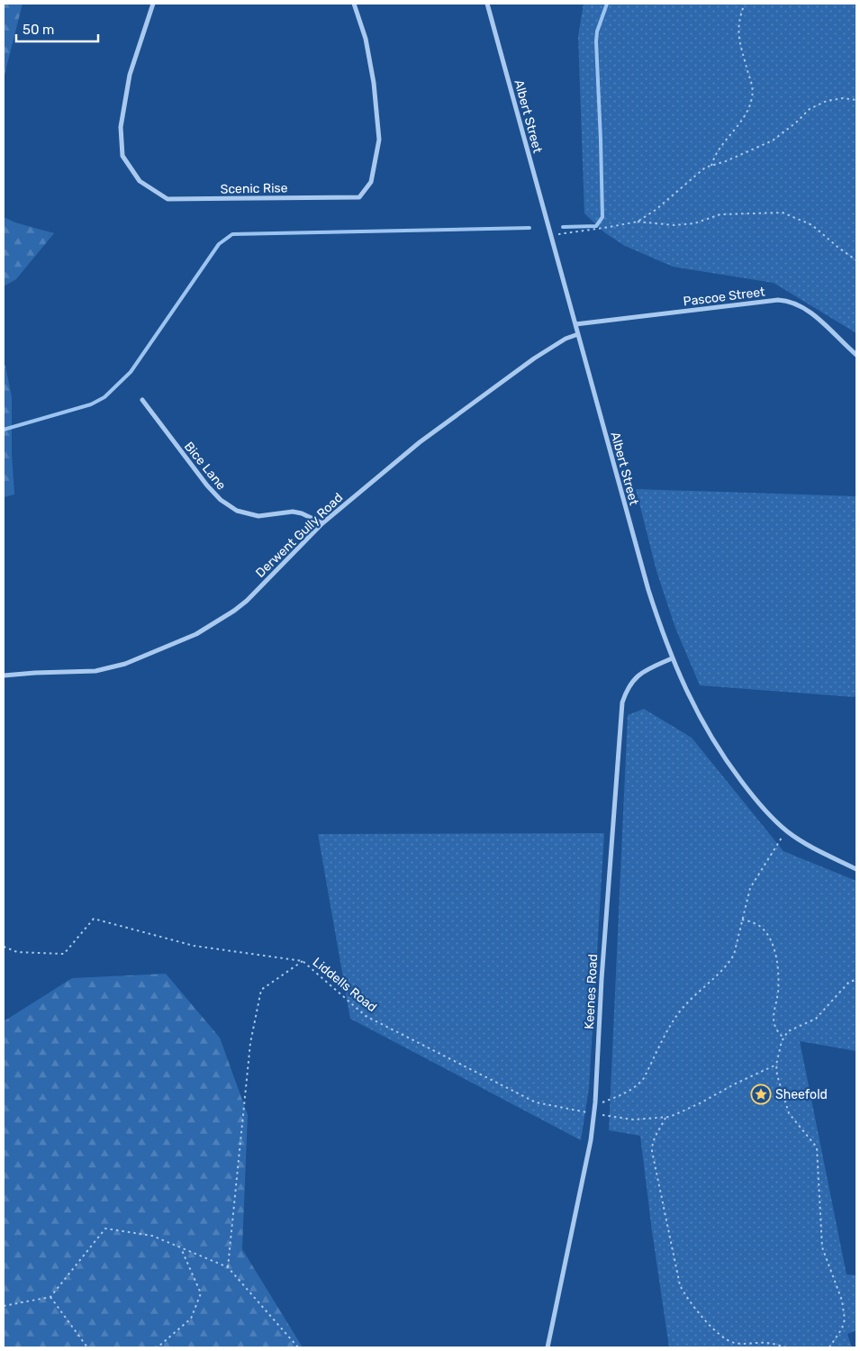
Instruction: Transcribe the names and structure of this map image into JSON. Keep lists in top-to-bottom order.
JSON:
{
  "streets": {
    "street": [
      "Albert Street",
      "Scenic Rise",
      "Pascoe Street",
      "Bice Lane",
      "Derwent Gully Road",
      "Keenes Road"
    ],
    "path": ["Liddells Road"]
  },
  "crossings": [
    ["Albert Street", "Pascoe Street"],
    ["Albert Street", "Derwent Gully Road"],
    ["Albert Street", "Keenes Road"],
    ["Bice Lane", "Derwent Gully Road"],
    ["Liddells Road", "Keenes Road"]
  ],
  "places": {
    "place": ["Sheefold"]
  },
  "scale_bar": "50 m"
}
